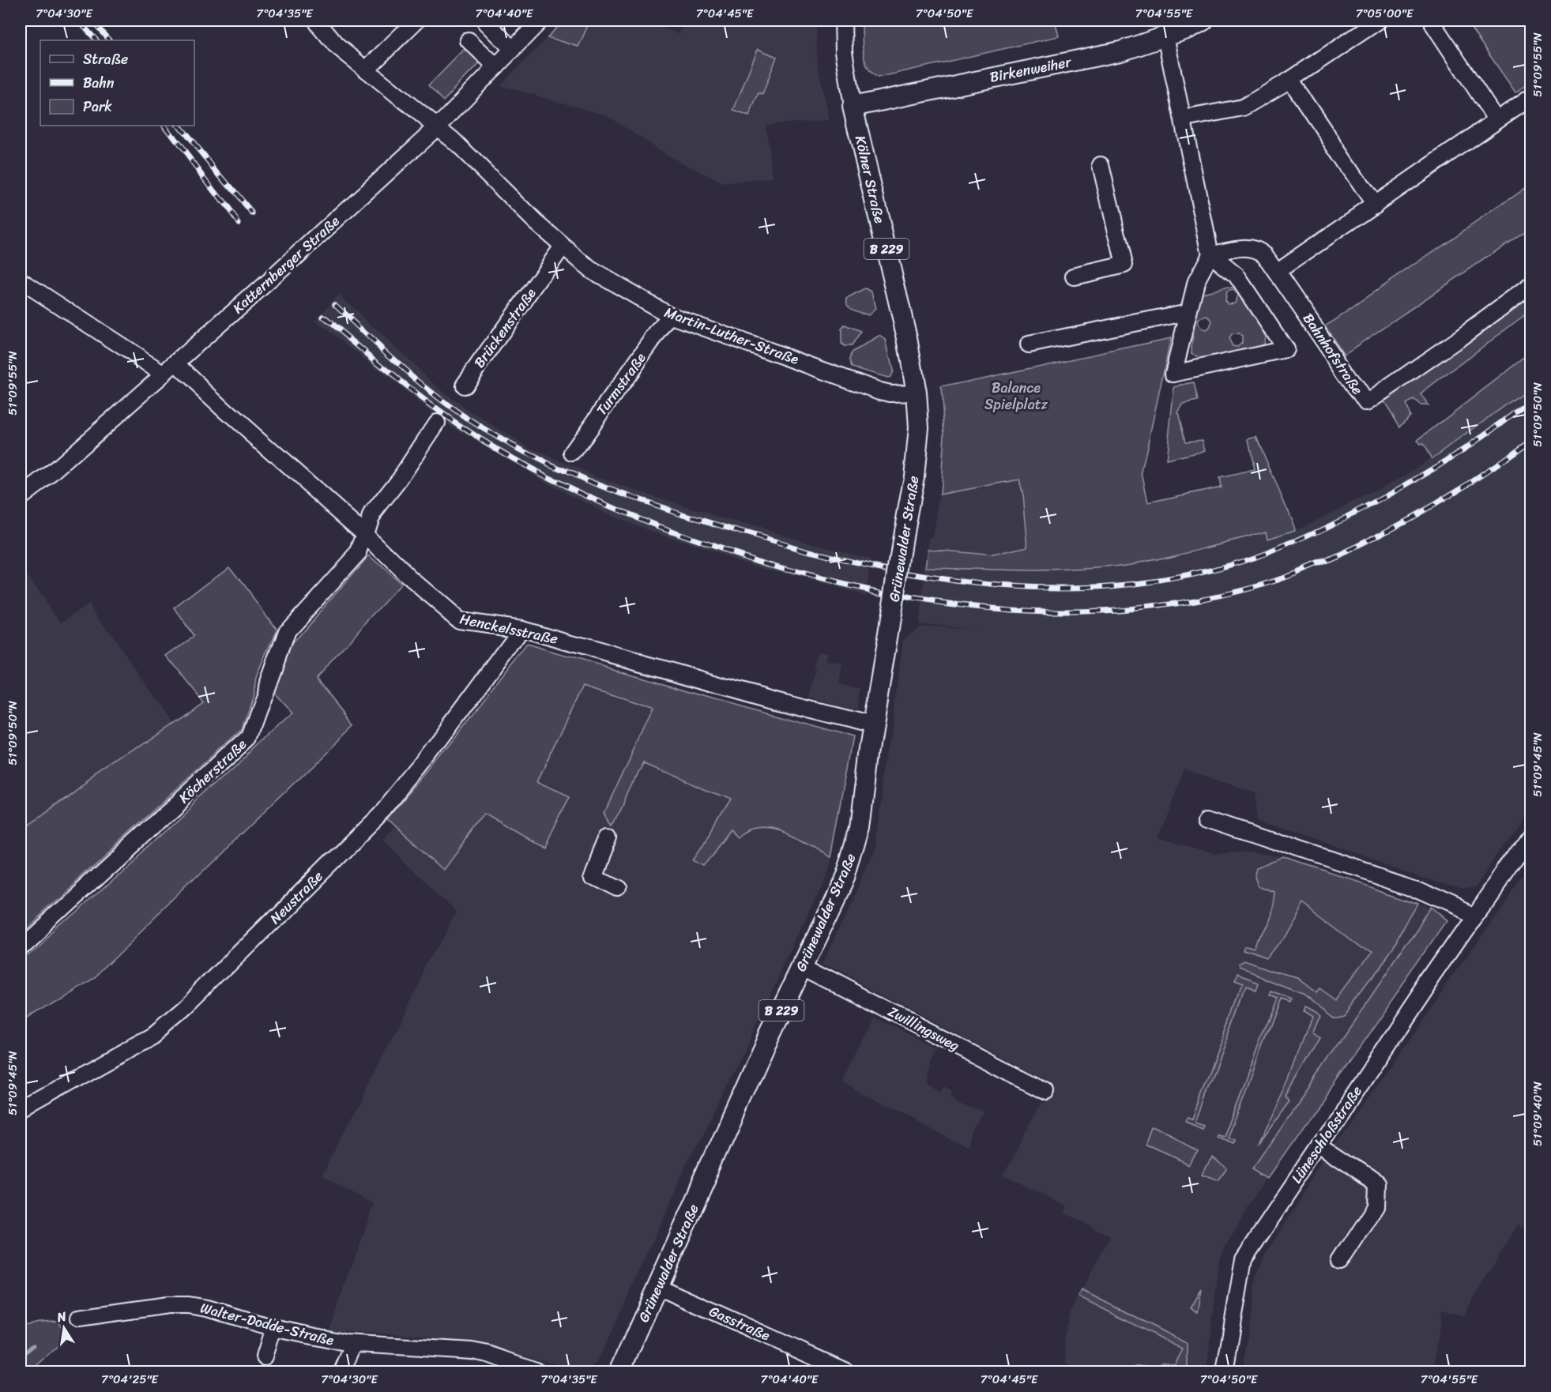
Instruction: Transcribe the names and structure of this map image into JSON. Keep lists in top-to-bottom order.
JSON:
{
  "streets": {
    "main road": [
      "Birkenweiher",
      "Kölner Straße",
      "B 229",
      "Grünewalder Straße"
    ],
    "street": [
      "Katternberger Straße",
      "Brückenstraße",
      "Martin-Luther-Straße",
      "Bahnhofstraße",
      "Turmstraße",
      "Henckelsstraße",
      "Köcherstraße",
      "Neustraße",
      "Zwillingsweg",
      "Lüneschloßstraße",
      "Gasstraße",
      "Walter-Dodde-Straße"
    ]
  },
  "crossings": [
    ["Birkenweiher", "Kölner Straße"],
    ["Kölner Straße", "Martin-Luther-Straße"],
    ["Kölner Straße", "Grünewalder Straße"],
    ["Katternberger Straße", "Martin-Luther-Straße"],
    ["Katternberger Straße", "Henckelsstraße"],
    ["Brückenstraße", "Martin-Luther-Straße"],
    ["Martin-Luther-Straße", "Turmstraße"],
    ["Martin-Luther-Straße", "Grünewalder Straße"],
    ["Grünewalder Straße", "Henckelsstraße"],
    ["Grünewalder Straße", "Zwillingsweg"],
    ["Grünewalder Straße", "Gasstraße"],
    ["Henckelsstraße", "Köcherstraße"],
    ["Henckelsstraße", "Neustraße"]
  ],
  "parks": ["Balance Spielplatz"],
  "legend": ["Straße", "Bahn", "Park"],
  "north": "top",
  "coordinates": [
    "7°04'30\"E",
    "7°04'35\"E",
    "7°04'40\"E",
    "7°04'45\"E",
    "7°04'50\"E",
    "7°04'55\"E",
    "7°05'00\"E",
    "51°09'55\"N",
    "51°09'50\"N",
    "51°09'45\"N",
    "51°09'40\"N",
    "7°04'25\"E"
  ]
}
